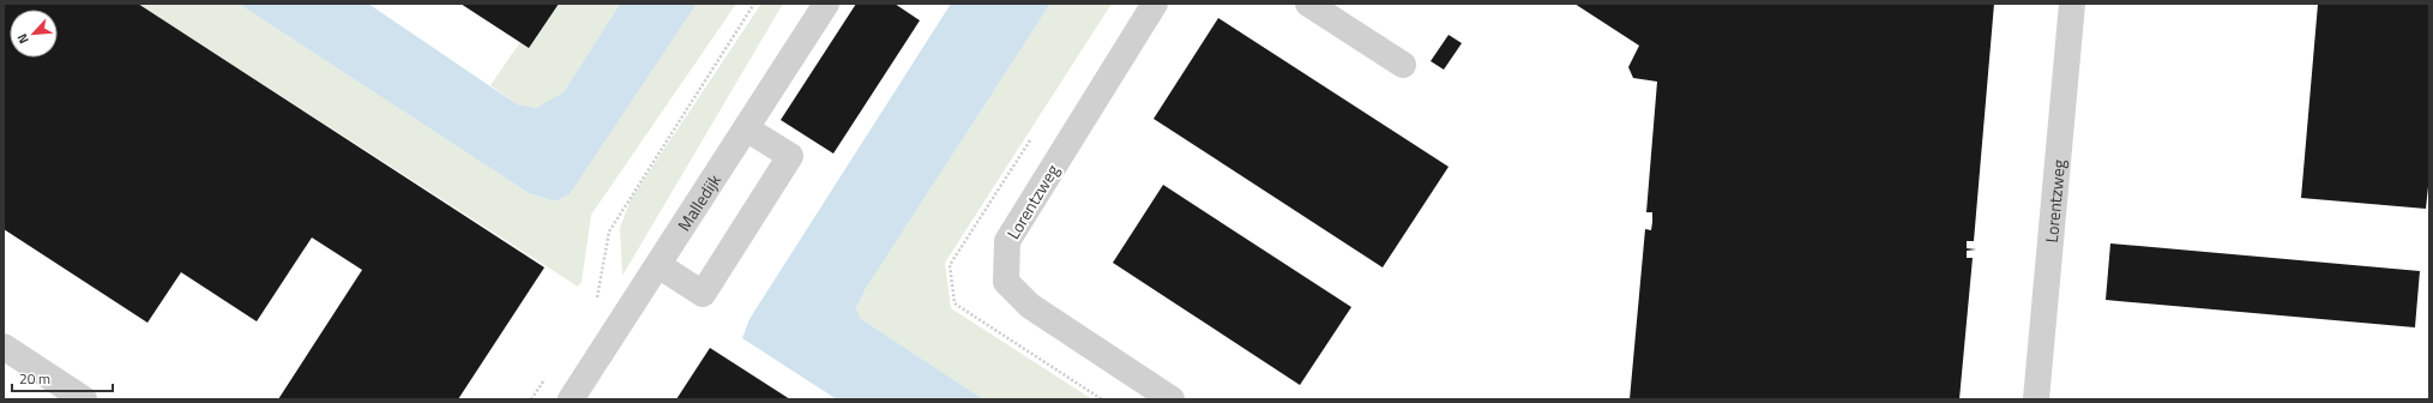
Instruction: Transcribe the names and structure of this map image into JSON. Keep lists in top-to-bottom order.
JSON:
{
  "streets": {
    "street": ["Malledijk", "Lorentzweg"]
  },
  "scale_bar": "20 m",
  "north": "bottom left"
}
